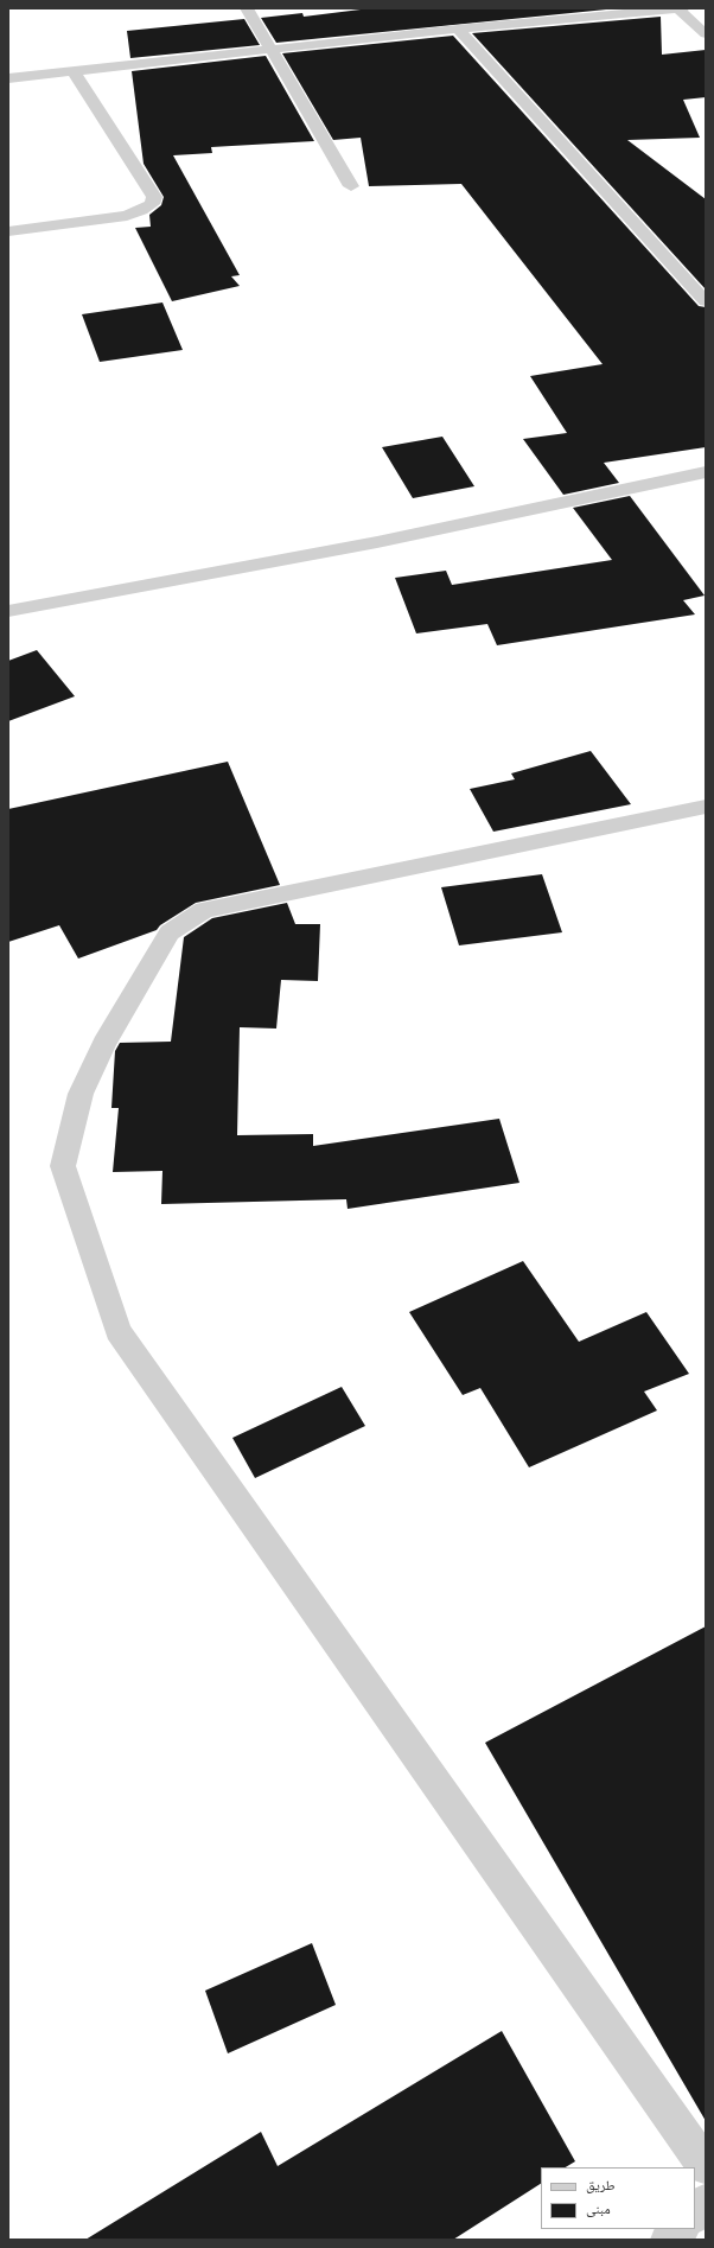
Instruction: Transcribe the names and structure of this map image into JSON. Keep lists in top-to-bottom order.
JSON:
{
  "legend": ["طريق", "مبنى"]
}
